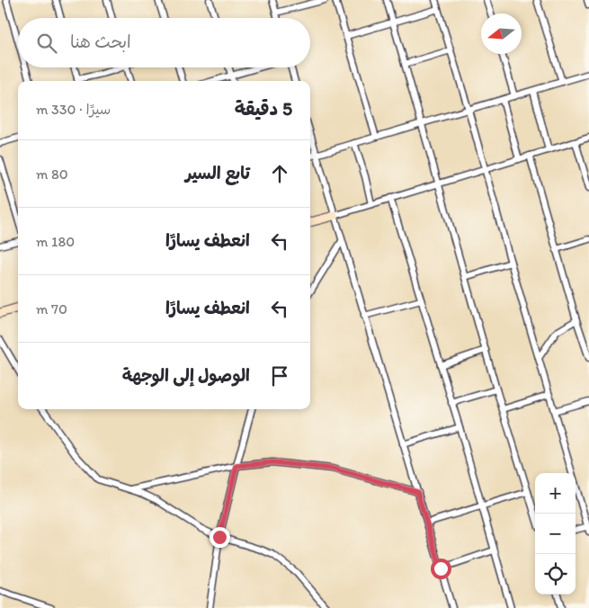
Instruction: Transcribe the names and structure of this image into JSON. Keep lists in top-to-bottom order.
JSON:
{
  "north": "left",
  "page": {
    "search": "ابحث هنا",
    "heading": ["5 دقيقة", "سيرًا · 330 m"],
    "list": [
      ["تابع السير", "80 m"],
      ["انعطف يسارًا", "180 m"],
      ["انعطف يسارًا", "70 m"],
      "الوصول إلى الوجهة"
    ],
    "map_buttons": ["+", "−"]
  }
}
